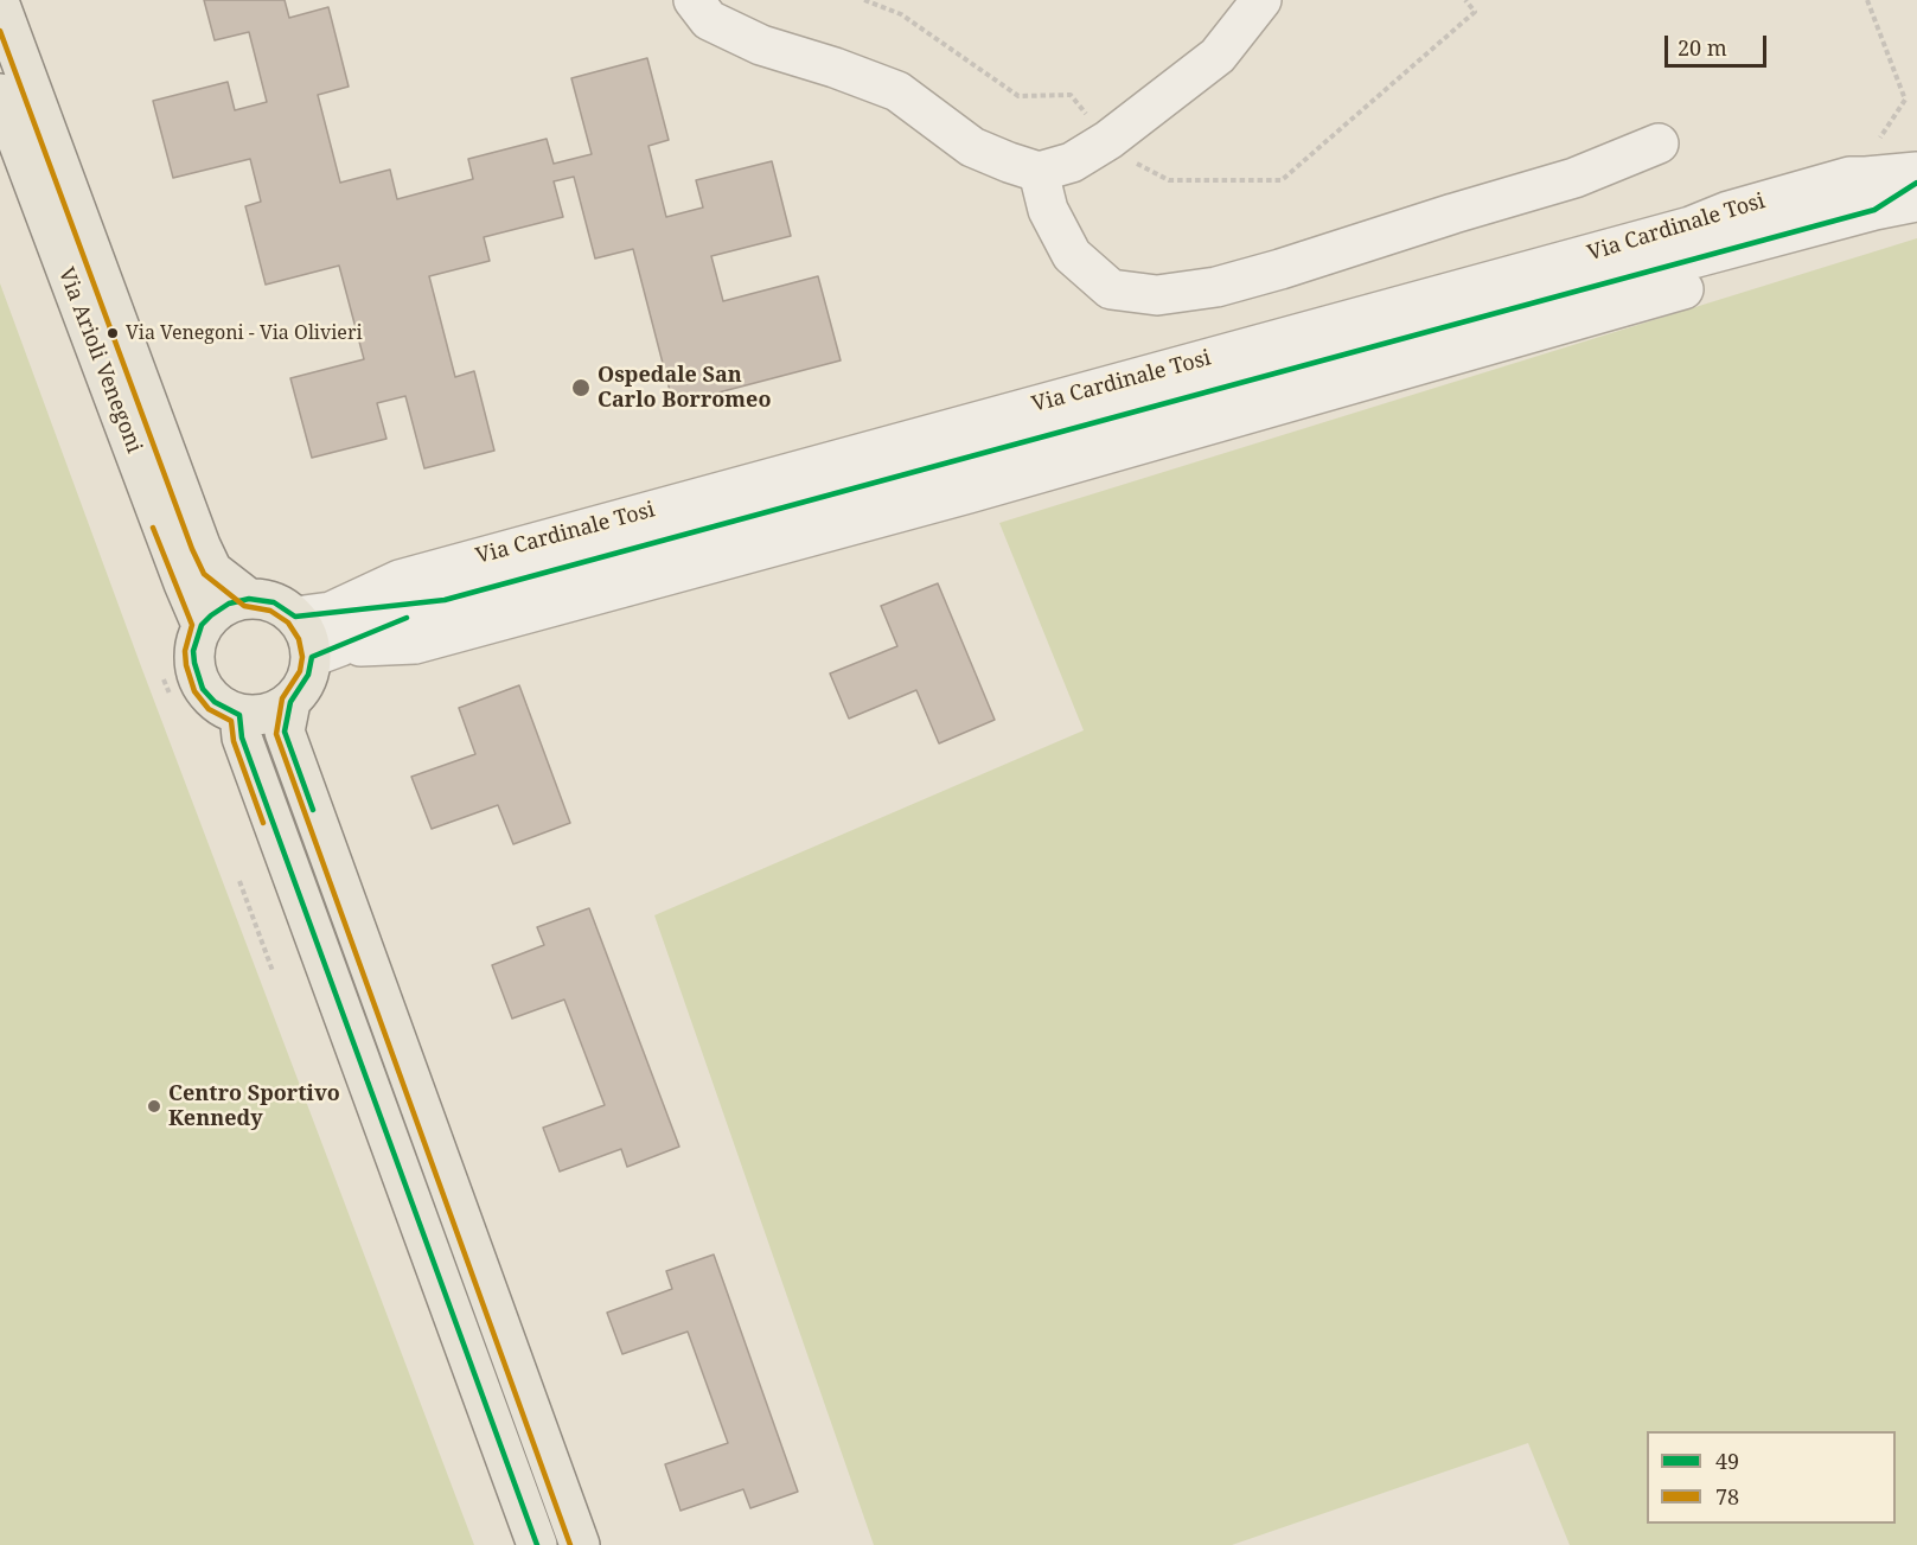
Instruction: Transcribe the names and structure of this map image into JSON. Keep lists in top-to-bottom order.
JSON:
{
  "streets": {
    "main road": ["Via Arioli Venegoni"],
    "street": ["Via Cardinale Tosi"]
  },
  "crossings": [
    ["Via Cardinale Tosi", "Via Arioli Venegoni"]
  ],
  "places": ["Via Venegoni - Via Olivieri", "Ospedale San Carlo Borromeo", "Centro Sportivo Kennedy"],
  "lines": ["transit line 78", "transit line 49"],
  "legend": ["49", "78"],
  "scale_bar": "20 m"
}
